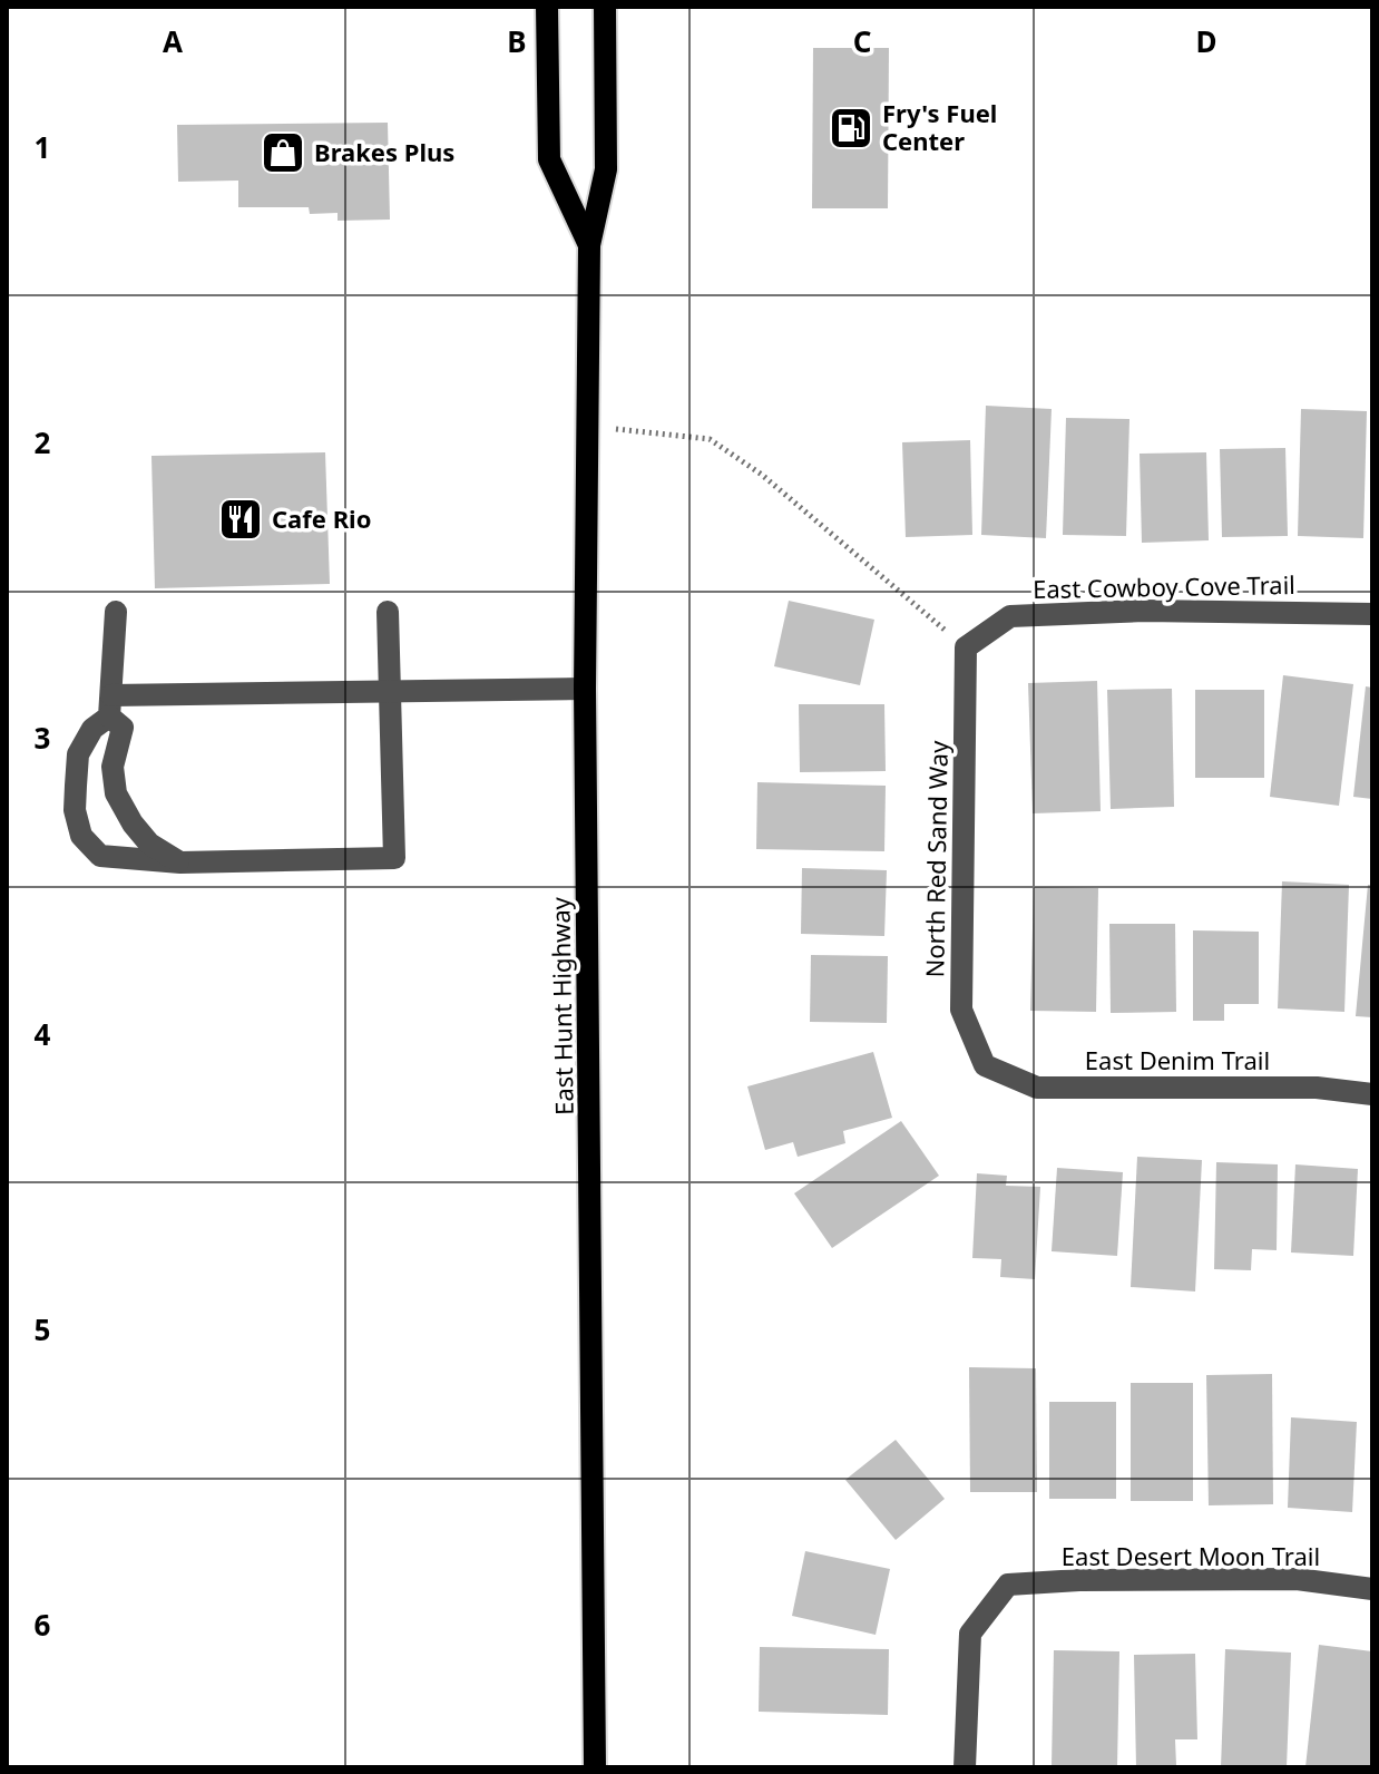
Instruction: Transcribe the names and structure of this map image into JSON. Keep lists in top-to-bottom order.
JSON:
{
  "streets": {
    "main road": ["East Hunt Highway"],
    "street": [
      "East Cowboy Cove Trail",
      "North Red Sand Way",
      "East Denim Trail",
      "East Desert Moon Trail"
    ]
  },
  "crossings": [
    ["East Cowboy Cove Trail", "North Red Sand Way"],
    ["North Red Sand Way", "East Denim Trail"]
  ],
  "places": {
    "fuel station": ["Fry's Fuel Center"],
    "shop": ["Brakes Plus"],
    "restaurant": ["Cafe Rio"]
  },
  "grid": {
    "columns": [
      "A",
      "B",
      "C",
      "D"
    ],
    "rows": [
      "1",
      "2",
      "3",
      "4",
      "5",
      "6"
    ]
  }
}
